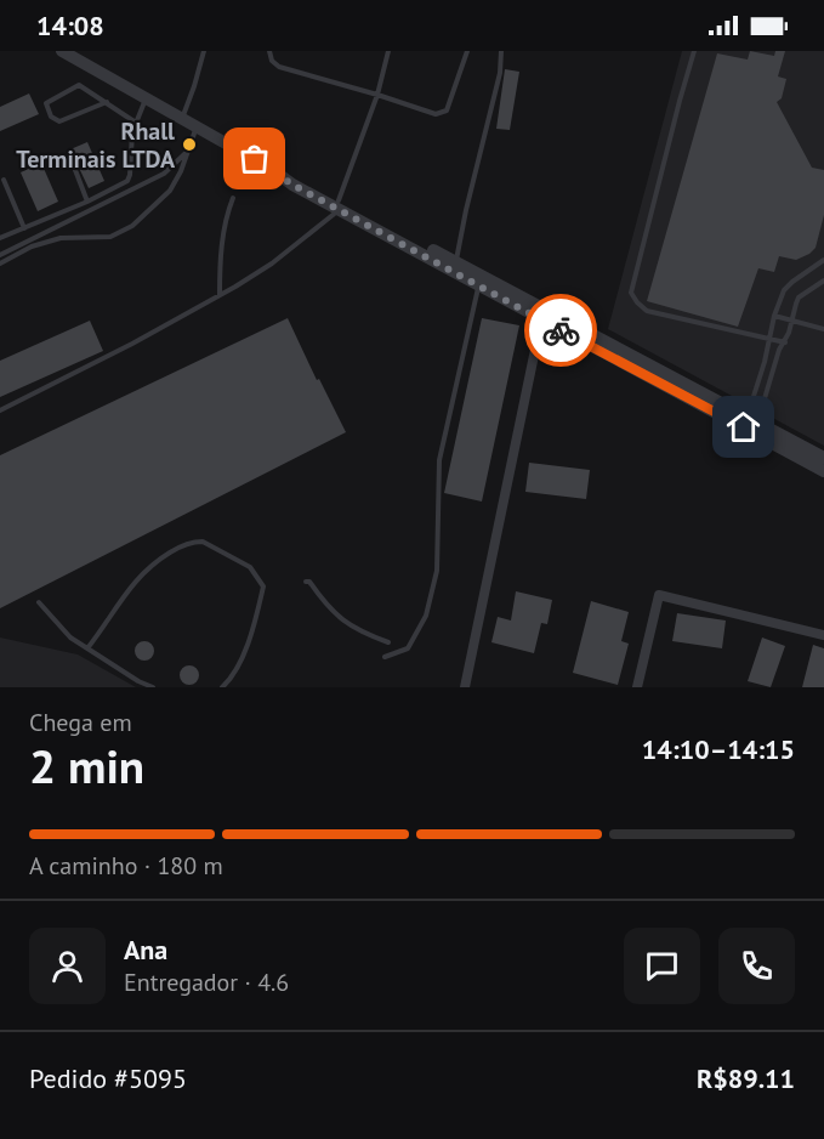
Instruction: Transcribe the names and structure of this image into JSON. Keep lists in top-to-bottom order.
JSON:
{
  "places": ["Rhall Terminais LTDA"],
  "page": {
    "status": "14:08",
    "heading": ["2 min", "Chega em", "14:10–14:15"],
    "panel": [
      "Ana",
      "Entregador · 4.6",
      "Pedido #5095",
      "R$89.11"
    ],
    "bar": "A caminho · 180 m"
  }
}
